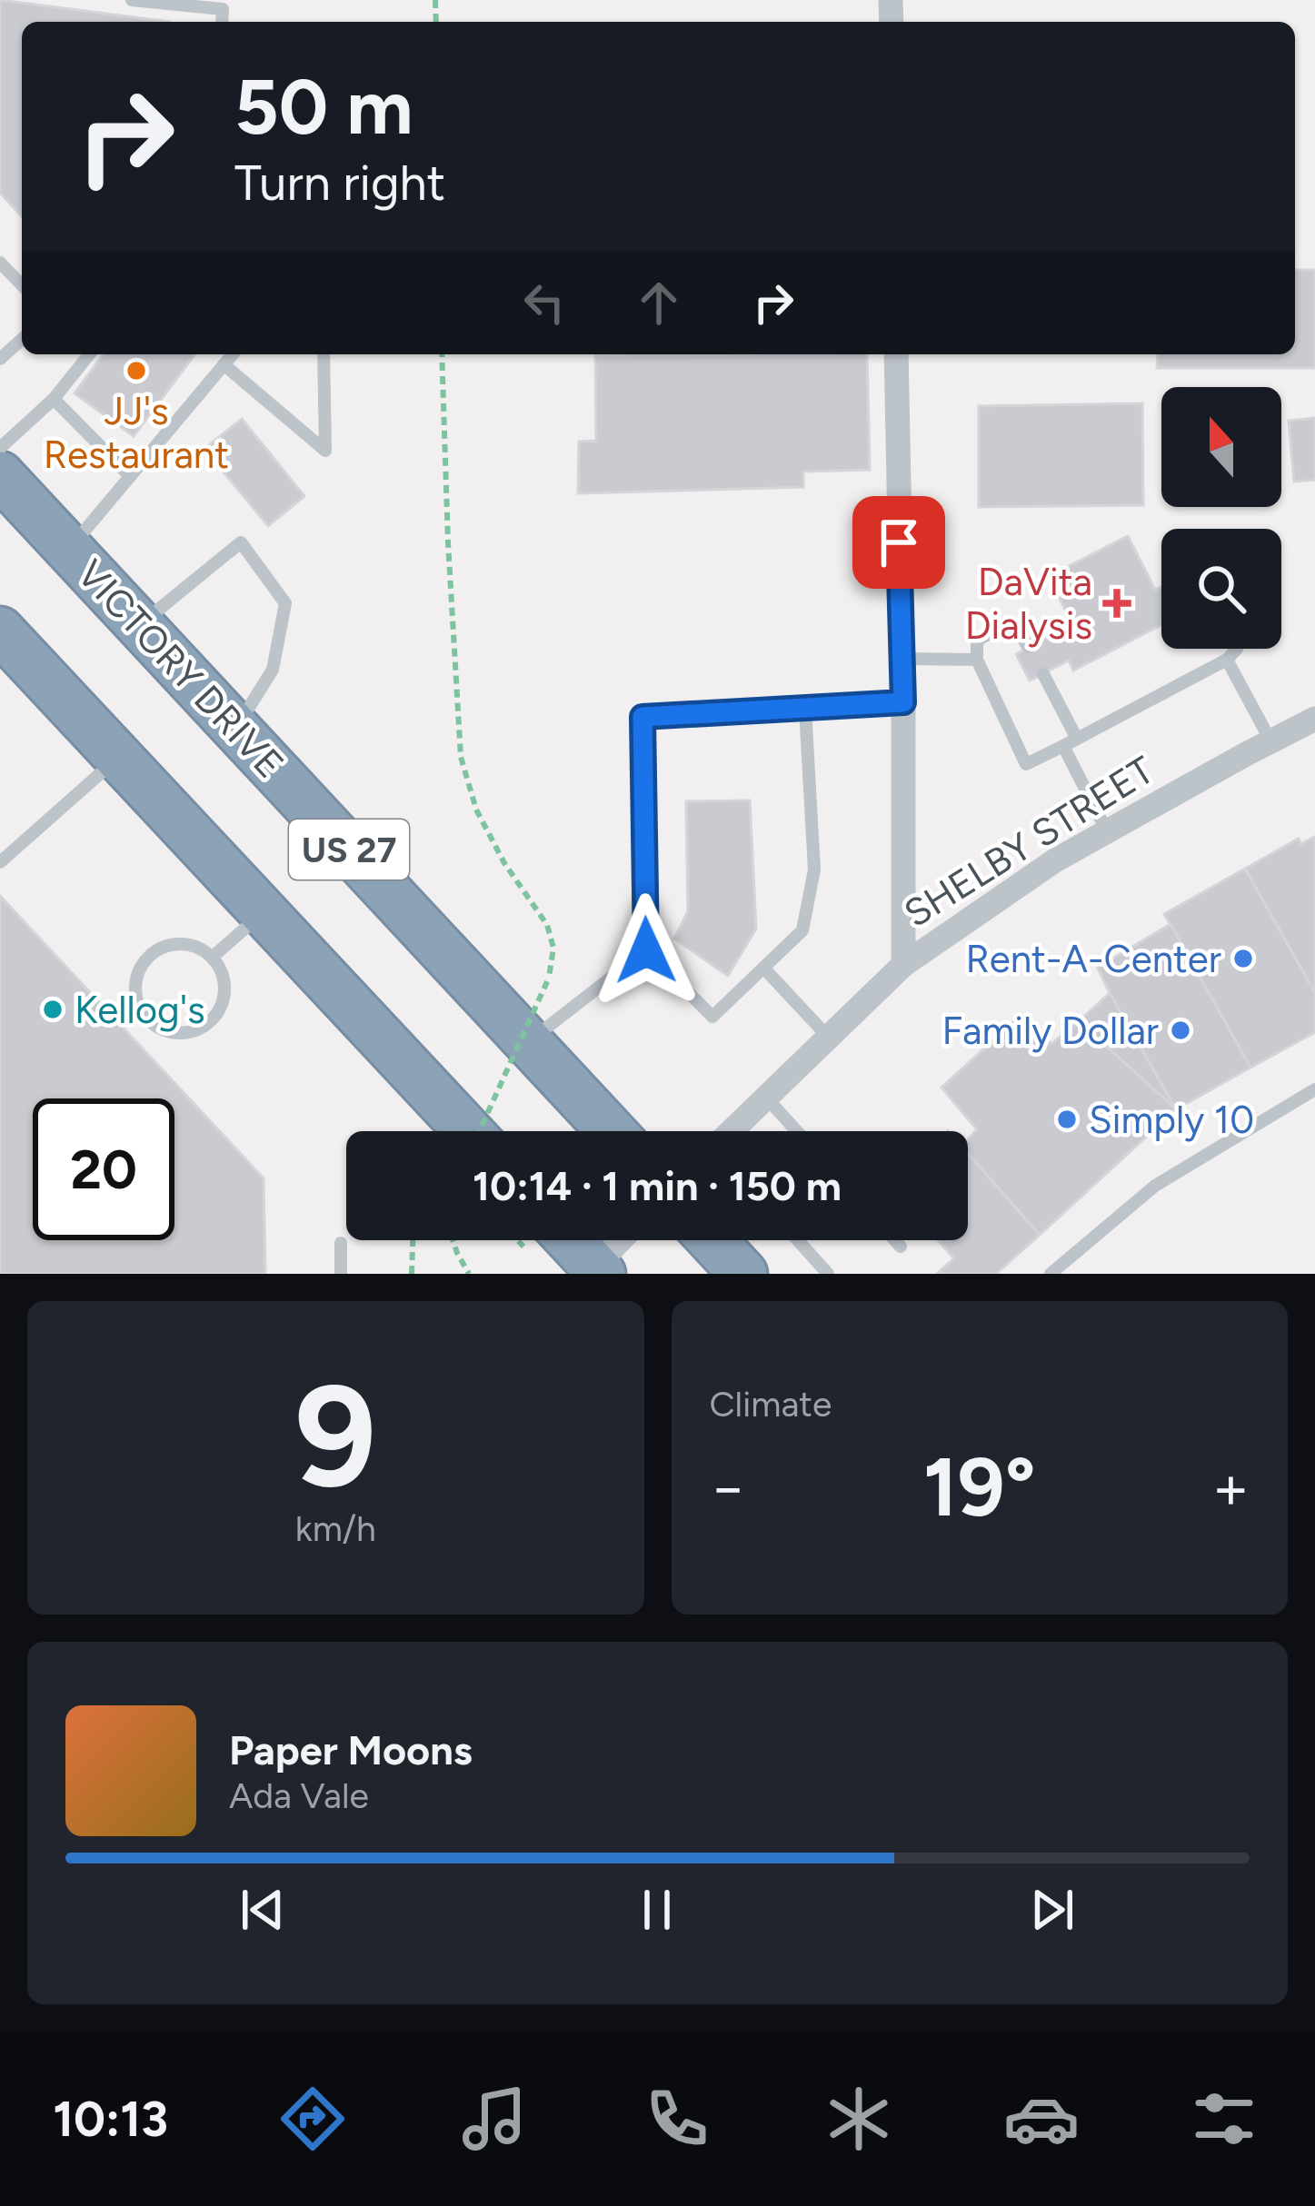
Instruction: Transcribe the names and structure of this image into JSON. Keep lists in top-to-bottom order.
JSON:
{
  "streets": {
    "highway": ["VICTORY DRIVE", "US 27"],
    "street": ["SHELBY STREET"]
  },
  "places": {
    "other": [
      "JJ's Restaurant",
      "Rent-A-Center",
      "Kellog's",
      "Family Dollar",
      "Simply 10"
    ],
    "health": ["DaVita Dialysis"]
  },
  "north": "top",
  "page": {
    "turn": ["50 m", "Turn right"],
    "limit": "20",
    "trip": "10:14 · 1 min · 150 m",
    "tile": [
      ["9", "km/h"],
      "Climate"
    ],
    "heat": ["−", "19°", "+"],
    "song": ["Paper Moons", "Ada Vale"],
    "tabs": "10:13"
  }
}
